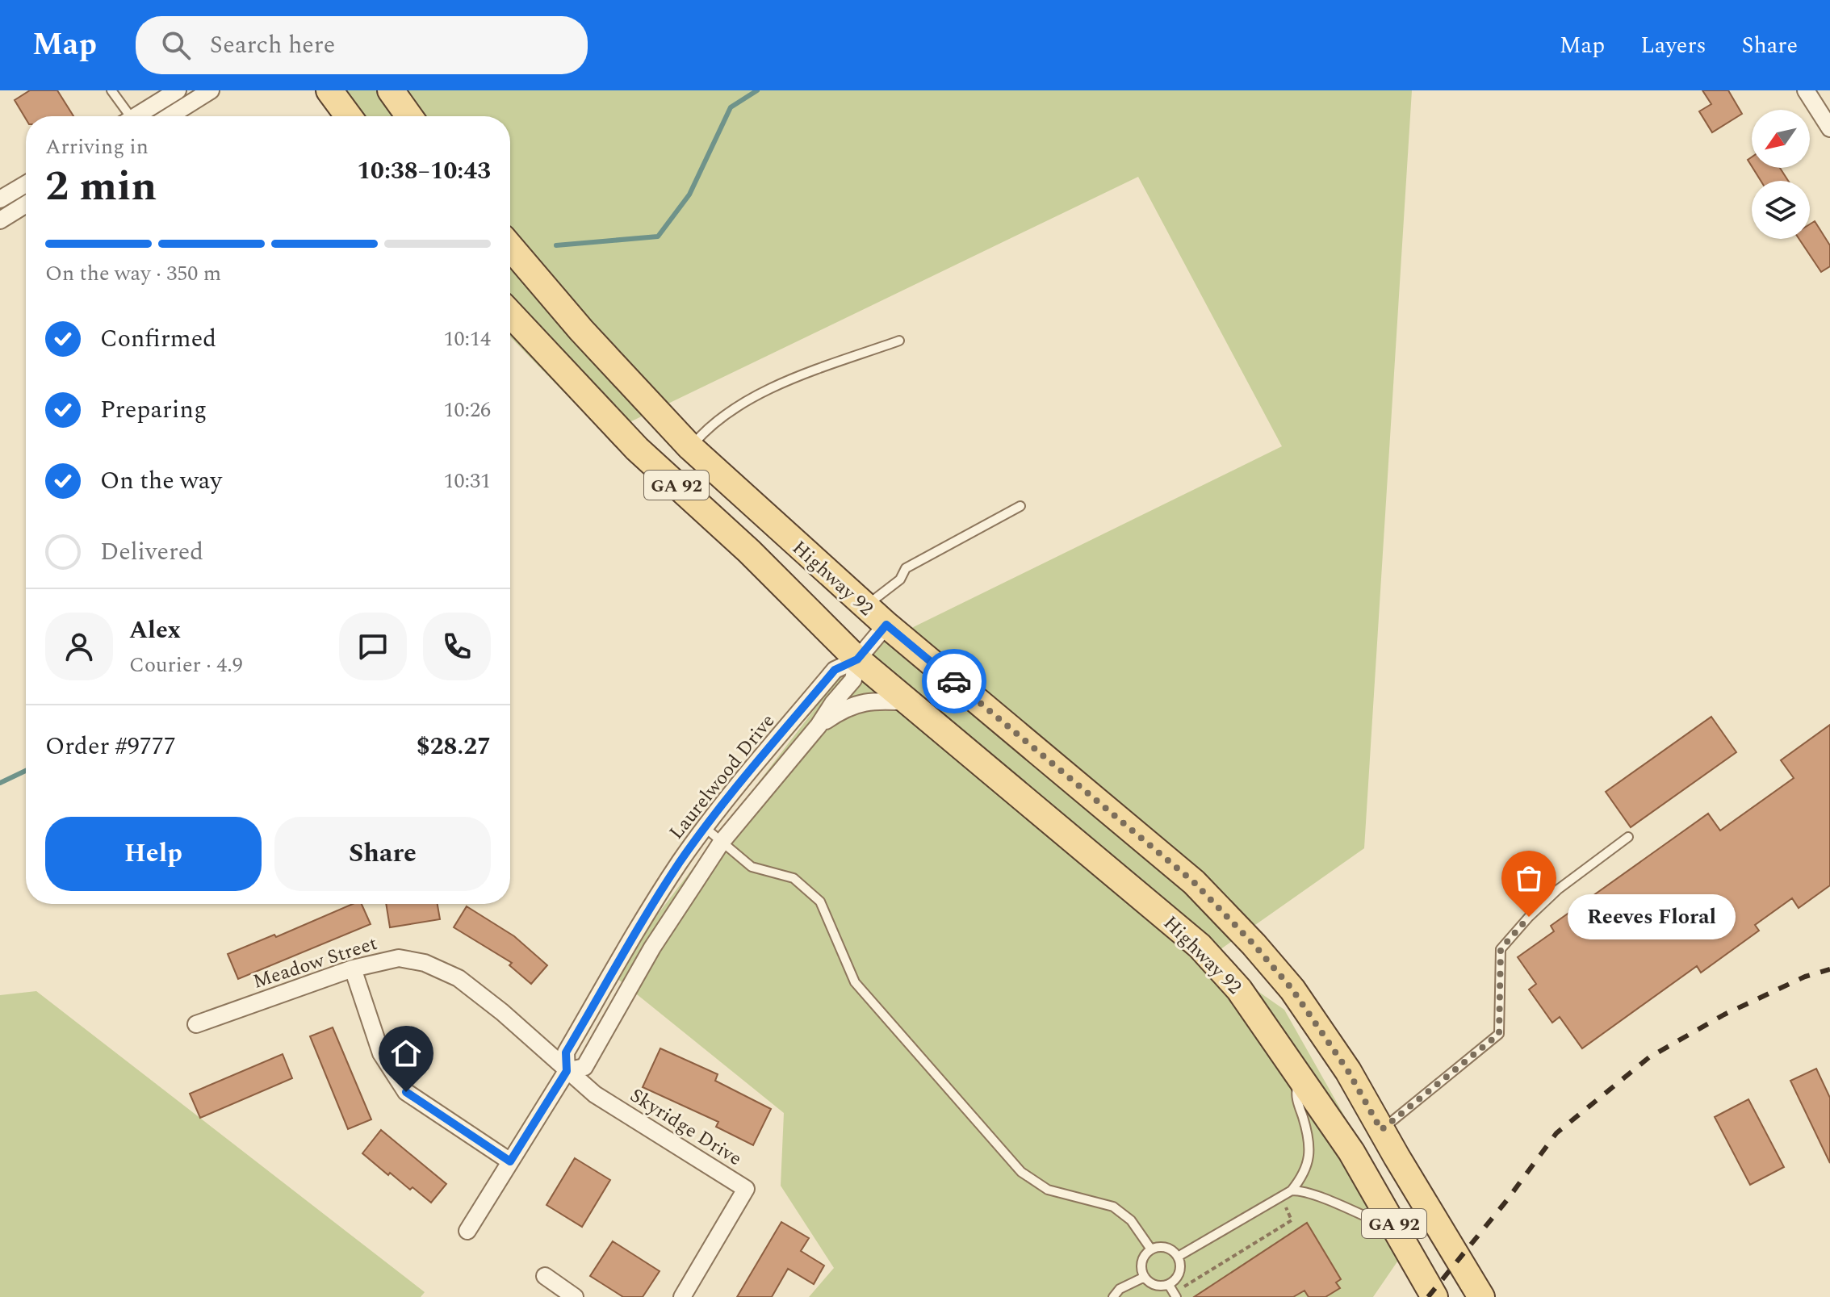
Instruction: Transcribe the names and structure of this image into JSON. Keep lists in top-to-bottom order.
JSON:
{
  "streets": {
    "main road": ["GA 92", "Highway 92"],
    "street": ["Laurelwood Drive", "Meadow Street", "Skyridge Drive"]
  },
  "crossings": [
    ["Highway 92", "Laurelwood Drive"],
    ["Laurelwood Drive", "Meadow Street"],
    ["Laurelwood Drive", "Skyridge Drive"],
    ["Meadow Street", "Skyridge Drive"]
  ],
  "places": ["Reeves Floral"],
  "north": "bottom left",
  "page": {
    "header": "Map",
    "search": "Search here",
    "nav": ["Map", "Layers", "Share"],
    "heading": ["2 min", "Arriving in", "10:38–10:43"],
    "panel": [
      "Alex",
      "Courier · 4.9",
      "Order #9777",
      "$28.27"
    ],
    "bar": "On the way · 350 m",
    "list": [
      ["Confirmed", "10:14"],
      ["Preparing", "10:26"],
      ["On the way", "10:31"],
      "Delivered"
    ],
    "buttons": ["Help", "Share"],
    "bubble": "Reeves Floral"
  }
}
